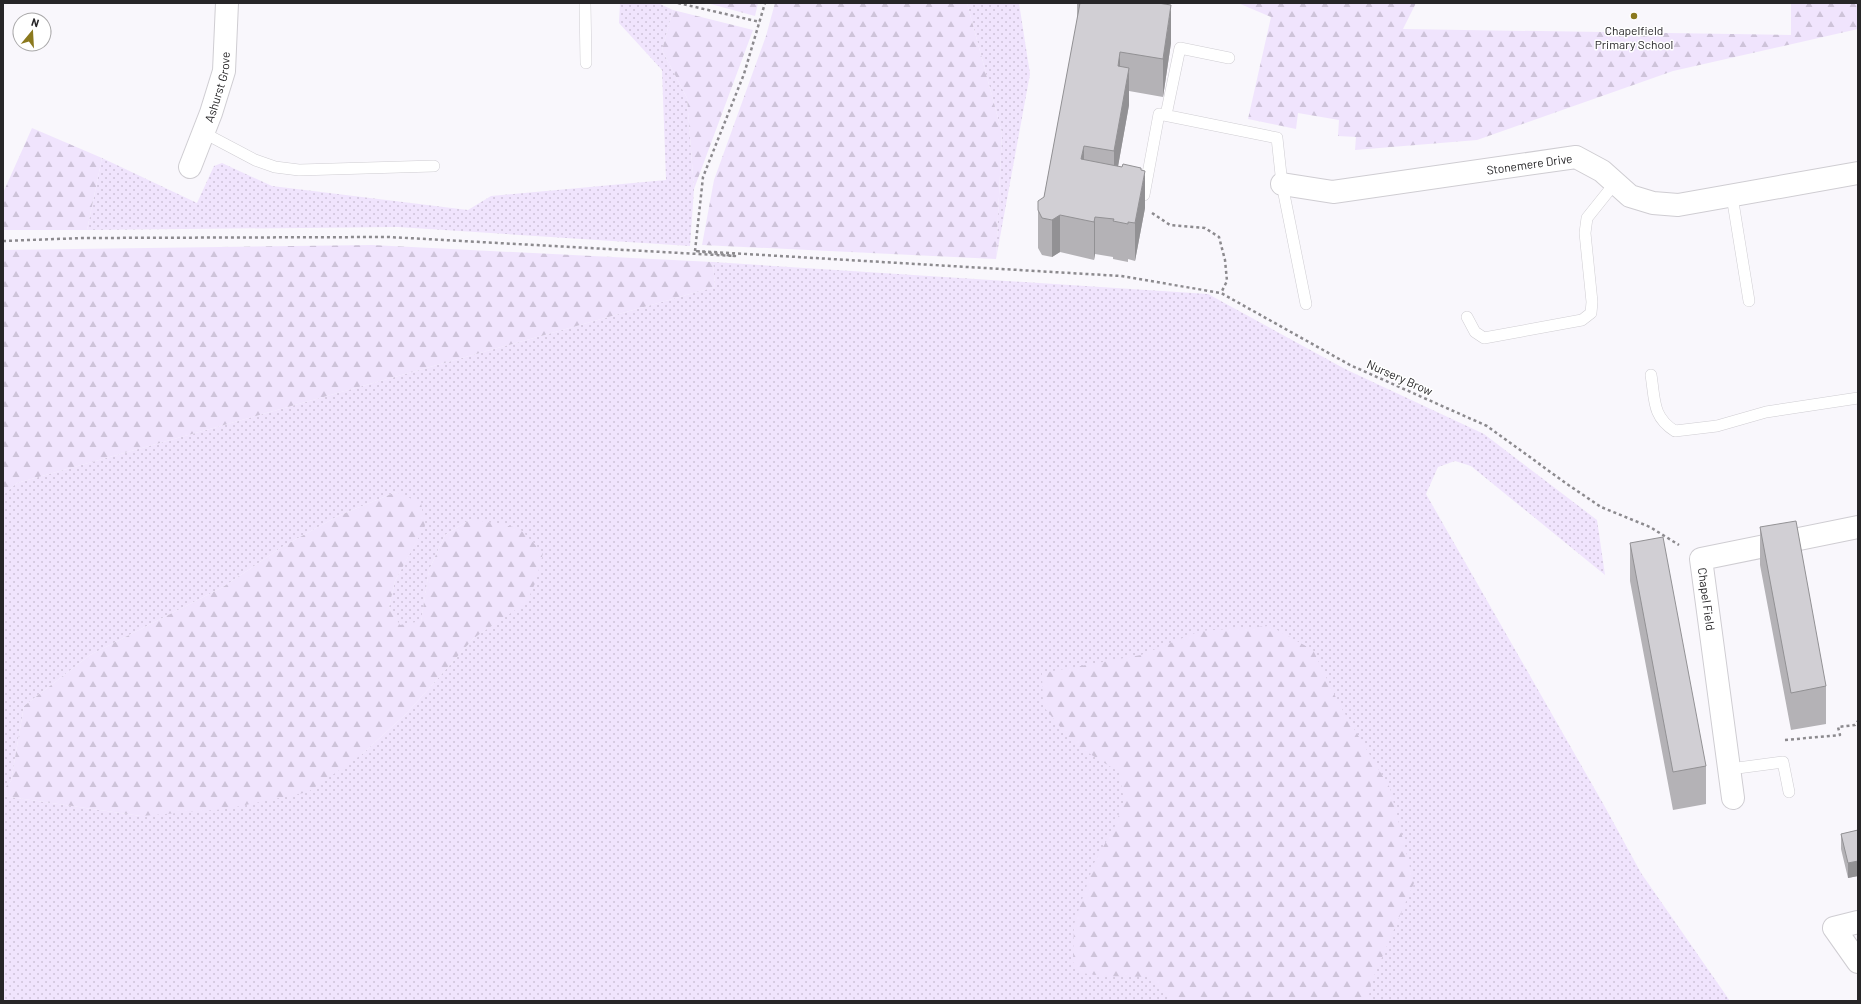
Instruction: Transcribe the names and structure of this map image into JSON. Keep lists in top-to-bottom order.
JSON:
{
  "streets": {
    "street": ["Ashurst Grove", "Stonemere Drive", "Chapel Field"],
    "path": ["Nursery Brow"]
  },
  "crossings": [
    ["Nursery Brow", "Chapel Field"]
  ],
  "places": ["Chapelfield Primary School"],
  "north": "top"
}
